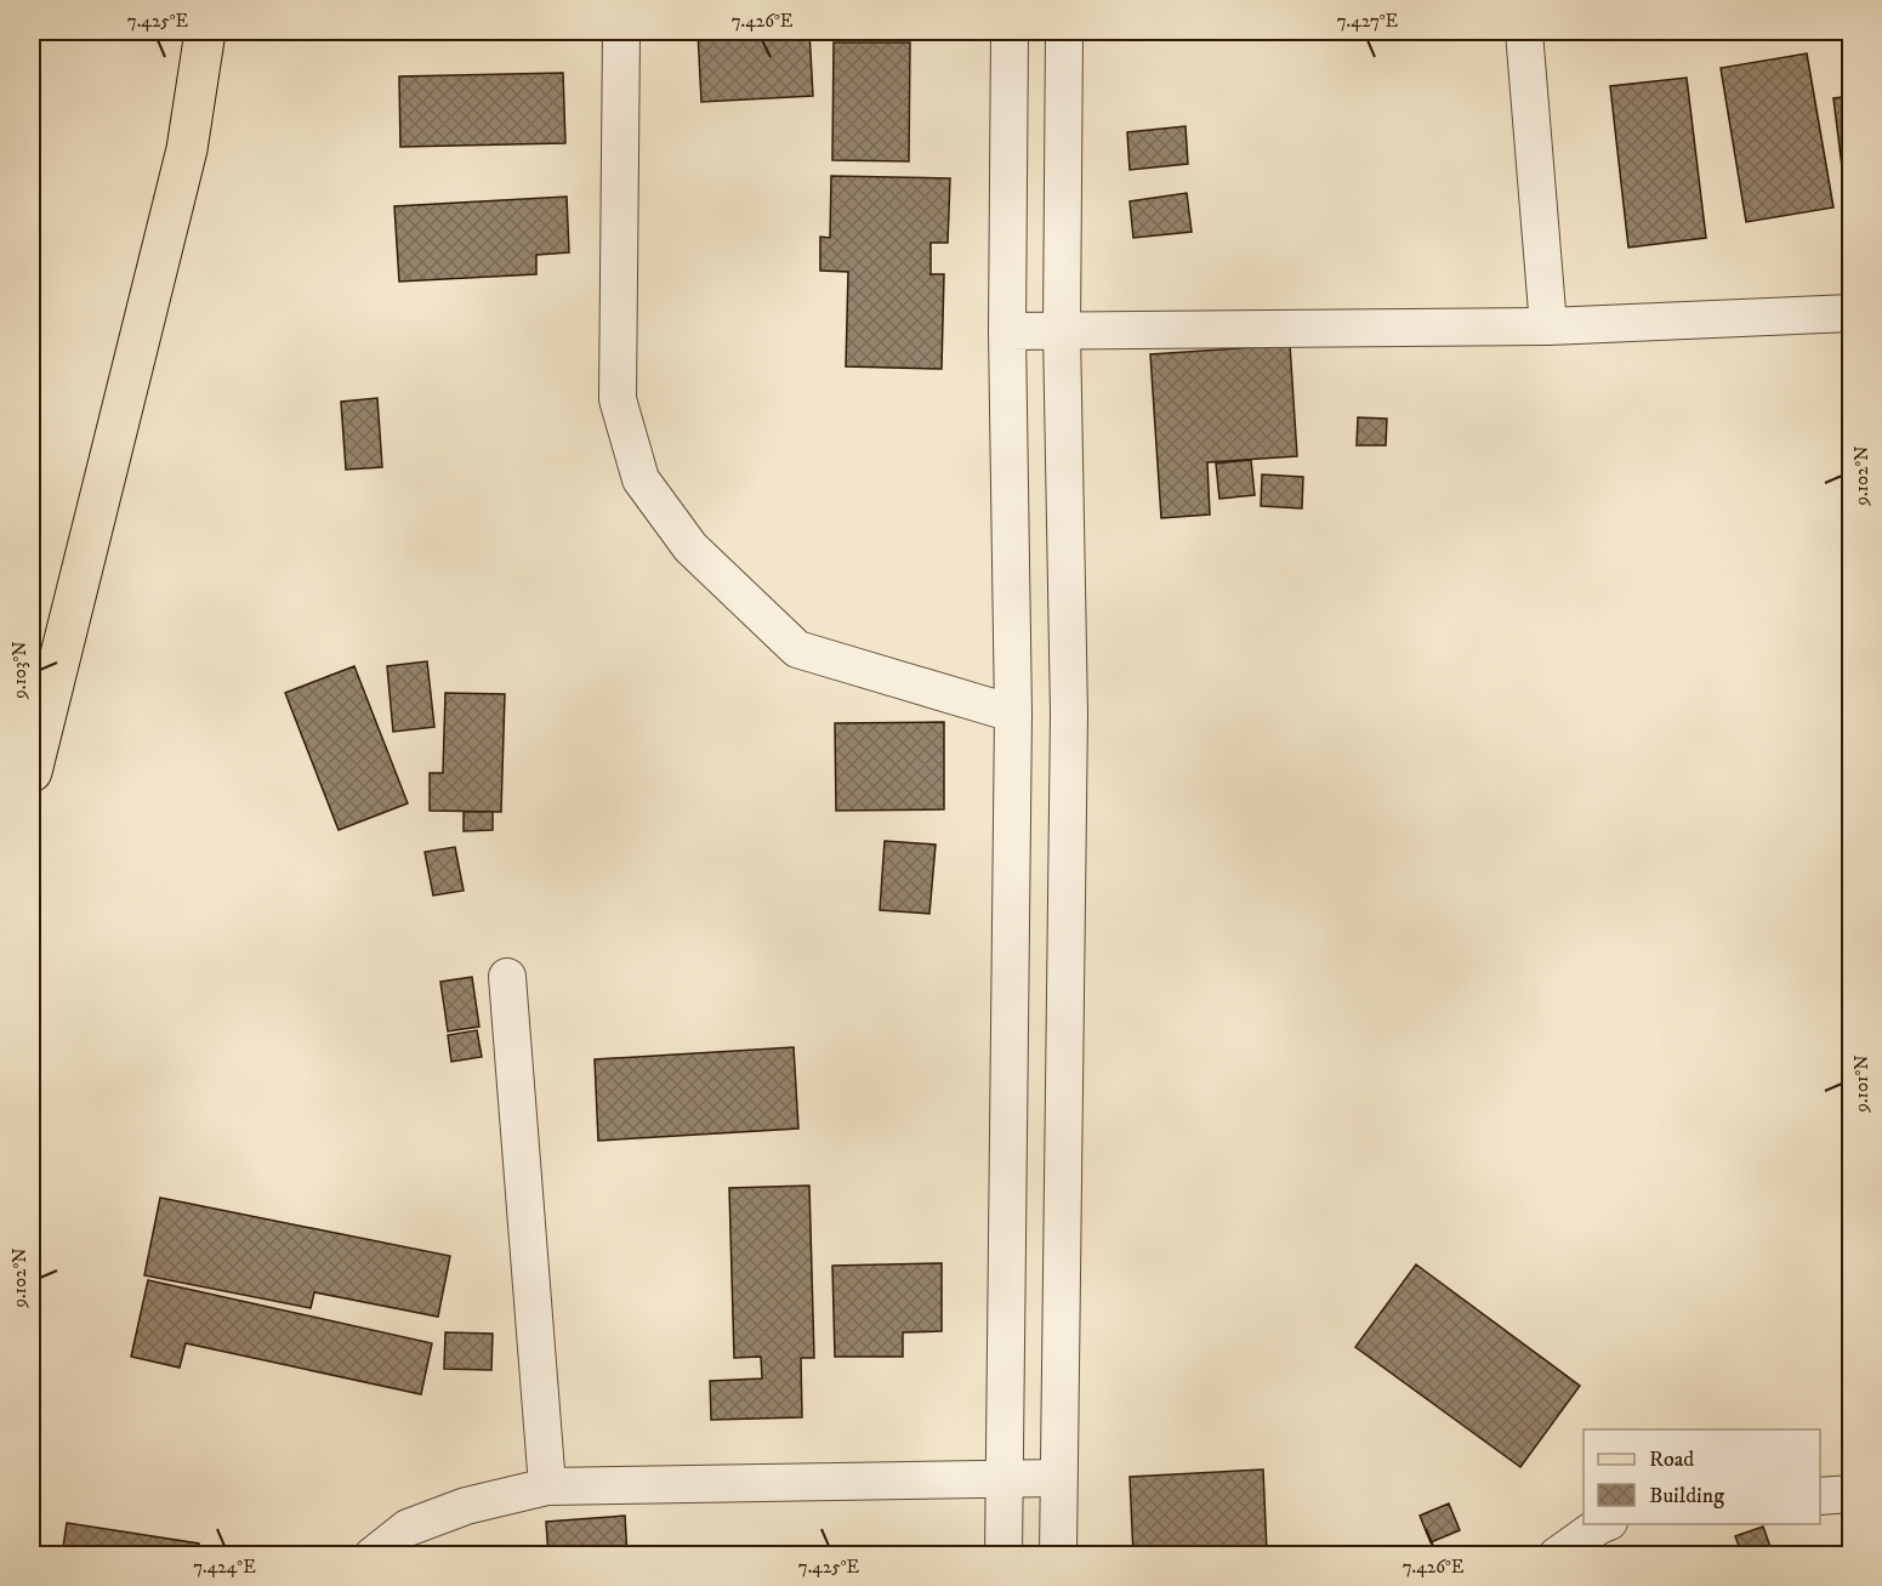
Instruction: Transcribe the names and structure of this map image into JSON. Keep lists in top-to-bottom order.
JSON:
{
  "legend": ["Road", "Building"],
  "coordinates": [
    "7.425°E",
    "7.426°E",
    "7.427°E",
    "9.102°N",
    "9.103°N",
    "9.101°N",
    "7.424°E"
  ]
}
